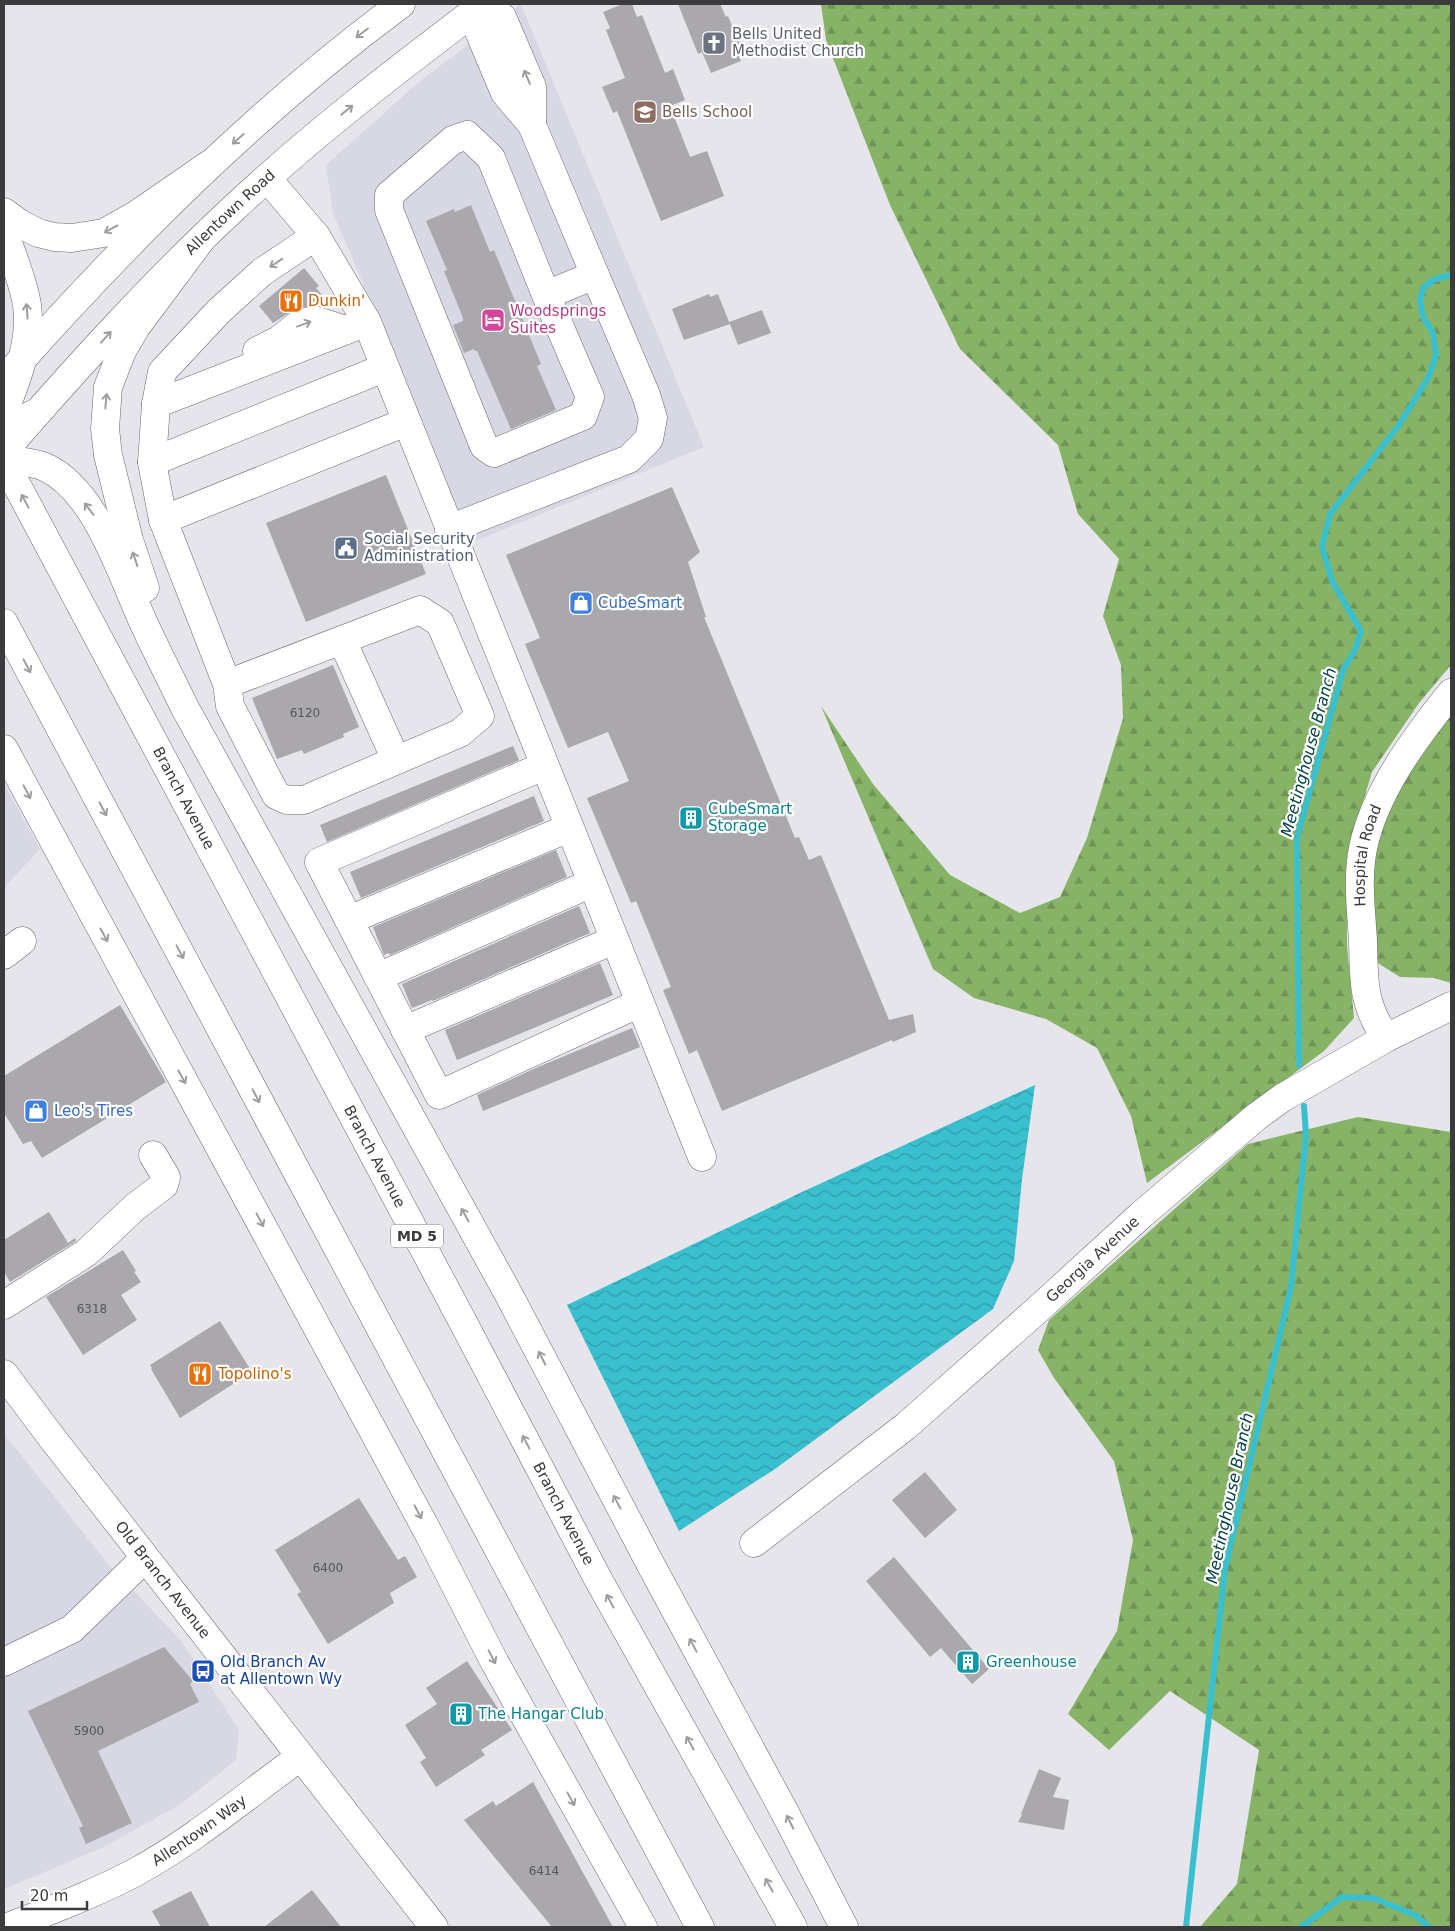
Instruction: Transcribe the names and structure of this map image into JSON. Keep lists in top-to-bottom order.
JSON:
{
  "streets": {
    "main road": [
      "Allentown Road",
      "Branch Avenue",
      "Hospital Road",
      "MD 5",
      "Georgia Avenue",
      "Old Branch Avenue",
      "Allentown Way"
    ]
  },
  "crossings": [
    ["Hospital Road", "Georgia Avenue"],
    ["Old Branch Avenue", "Allentown Way"]
  ],
  "water": ["Meetinghouse Branch"],
  "places": {
    "church": ["Bells United Methodist Church"],
    "school or university": ["Bells School"],
    "restaurant": ["Dunkin'", "Topolino's"],
    "hotel": ["Woodsprings Suites"],
    "public building": ["Social Security Administration"],
    "shop": ["CubeSmart", "Leo's Tires"],
    "building": ["CubeSmart Storage", "Greenhouse", "The Hangar Club"],
    "bus stop": ["Old Branch Av at Allentown Wy"]
  },
  "house_numbers": [
    "6120",
    "6318",
    "6400",
    "5900",
    "6414"
  ],
  "scale_bar": "20 m"
}
